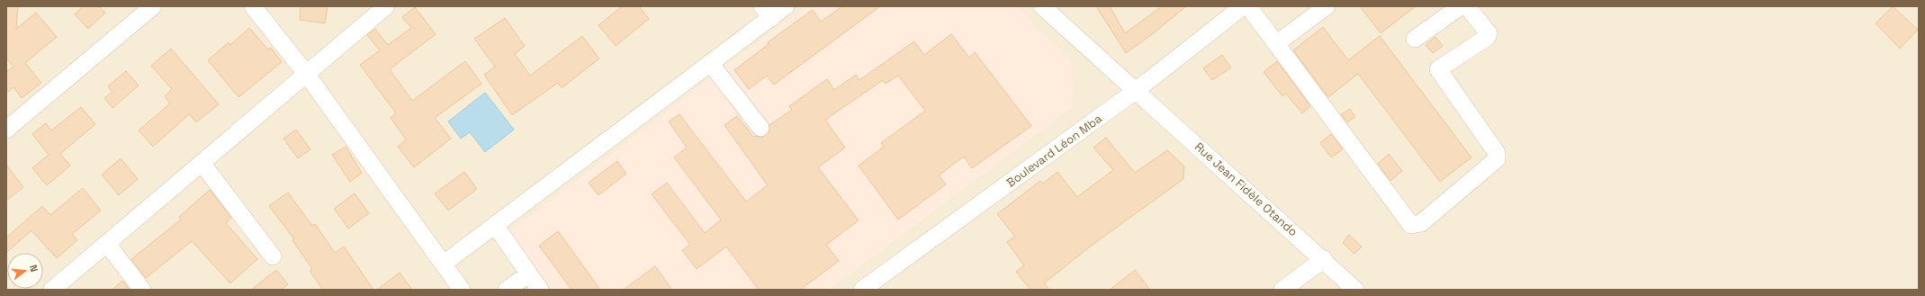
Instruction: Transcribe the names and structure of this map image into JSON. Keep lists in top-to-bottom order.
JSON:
{
  "streets": {
    "street": ["Boulevard Léon Mba", "Rue Jean Fidèle Otando"]
  },
  "crossings": [
    ["Boulevard Léon Mba", "Rue Jean Fidèle Otando"]
  ],
  "north": "right"
}
